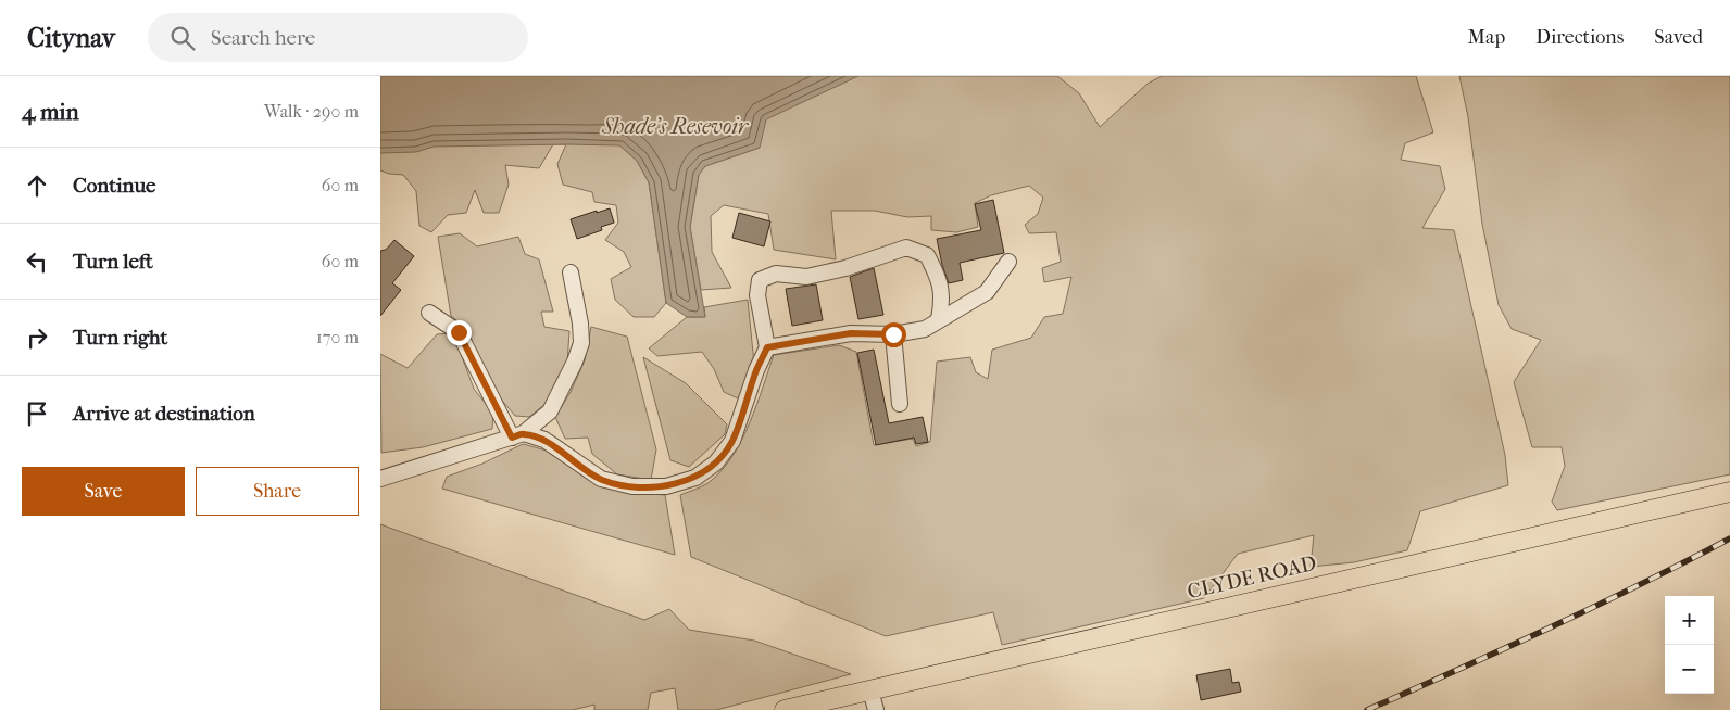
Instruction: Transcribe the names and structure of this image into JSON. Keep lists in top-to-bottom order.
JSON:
{
  "streets": {
    "main road": ["CLYDE ROAD"]
  },
  "water": ["Shade’s Resevoir"],
  "page": {
    "header": "Citynav",
    "search": "Search here",
    "nav": ["Map", "Directions", "Saved"],
    "heading": ["4 min", "Walk · 290 m"],
    "list": [
      ["Continue", "60 m"],
      ["Turn left", "60 m"],
      ["Turn right", "170 m"],
      "Arrive at destination"
    ],
    "buttons": ["Save", "Share"],
    "map_buttons": ["+", "−"]
  }
}
